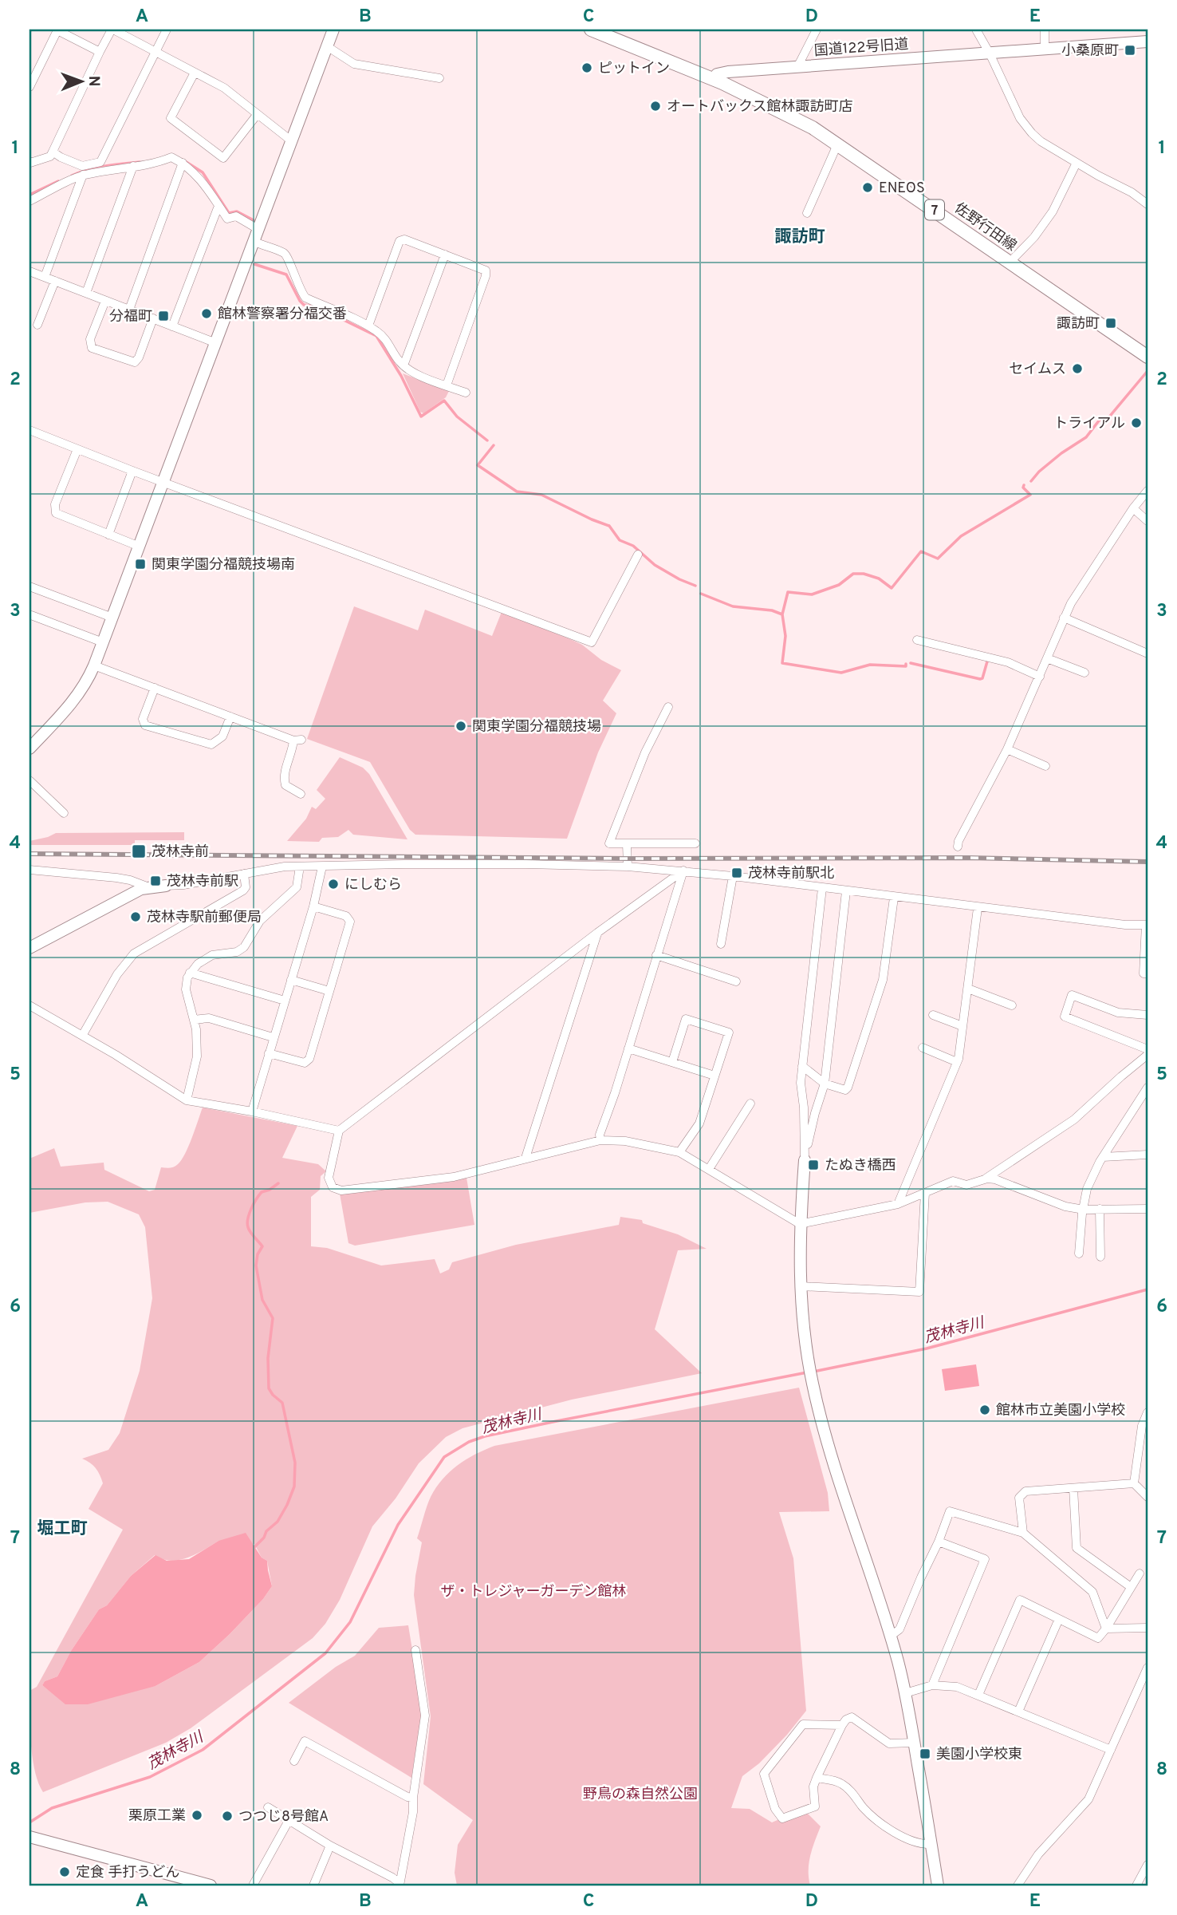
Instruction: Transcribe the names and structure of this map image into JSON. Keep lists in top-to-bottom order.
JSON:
{
  "streets": {
    "main road": ["7", "佐野行田線"],
    "street": ["国道122号旧道"]
  },
  "crossings": [
    ["国道122号旧道", "佐野行田線"]
  ],
  "districts": ["諏訪町", "堀工町"],
  "water": ["茂林寺川"],
  "parks": ["ザ・トレジャーガーデン館林", "野鳥の森自然公園"],
  "places": {
    "transit": [
      "小桑原町",
      "分福町",
      "諏訪町",
      "関東学園分福競技場南",
      "茂林寺前",
      "茂林寺前駅北",
      "茂林寺前駅",
      "たぬき橋西",
      "美園小学校東"
    ],
    "other": [
      "ピットイン",
      "オートバックス館林諏訪町店",
      "ENEOS",
      "館林警察署分福交番",
      "セイムス",
      "トライアル",
      "関東学園分福競技場",
      "にしむら",
      "茂林寺駅前郵便局",
      "館林市立美園小学校",
      "栗原工業",
      "つつじ8号館A",
      "定食 手打うどん"
    ]
  },
  "north": "right",
  "grid": {
    "columns": [
      "A",
      "B",
      "C",
      "D",
      "E"
    ],
    "rows": [
      "1",
      "2",
      "3",
      "4",
      "5",
      "6",
      "7",
      "8"
    ]
  }
}
